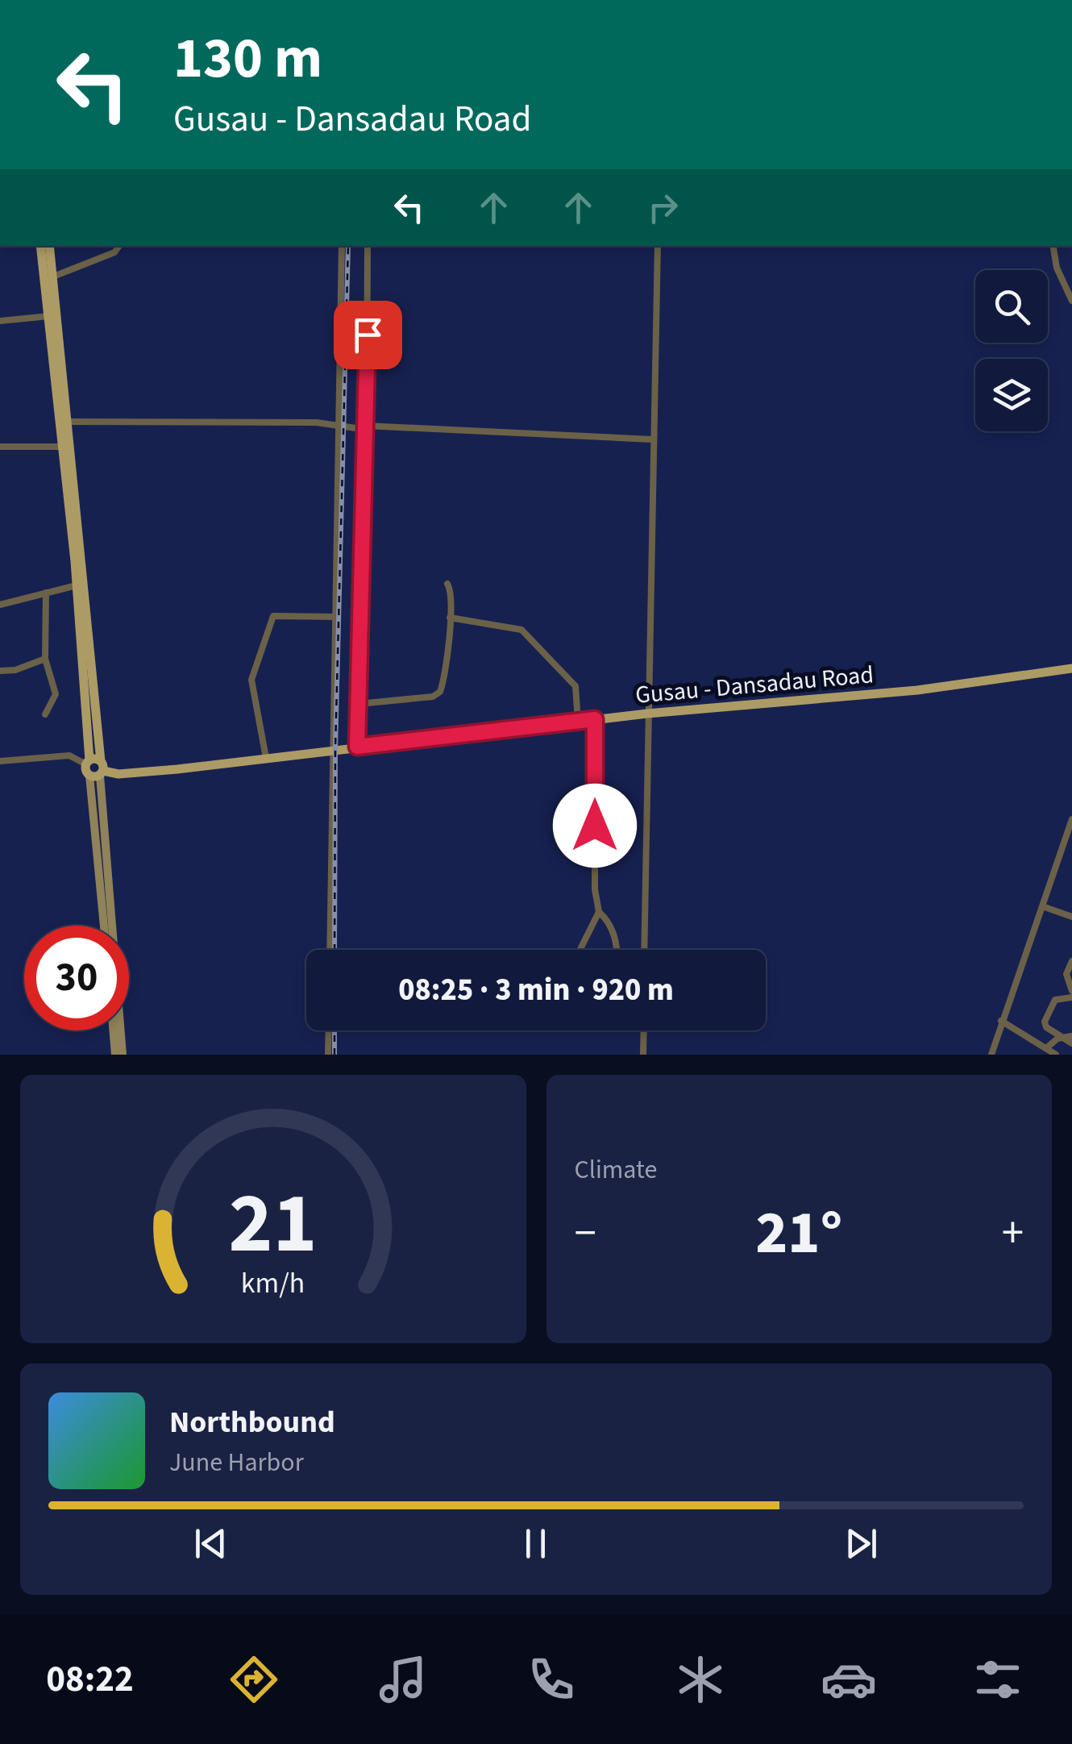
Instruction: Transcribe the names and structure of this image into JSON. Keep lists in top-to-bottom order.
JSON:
{
  "streets": {
    "main road": ["Gusau - Dansadau Road"]
  },
  "page": {
    "turn": ["130 m", "Gusau - Dansadau Road"],
    "limit": "30",
    "trip": "08:25 · 3 min · 920 m",
    "tile": "Climate",
    "heat": ["−", "21°", "+"],
    "song": ["Northbound", "June Harbor"],
    "tabs": "08:22",
    "gauge": ["21", "km/h"]
  }
}
